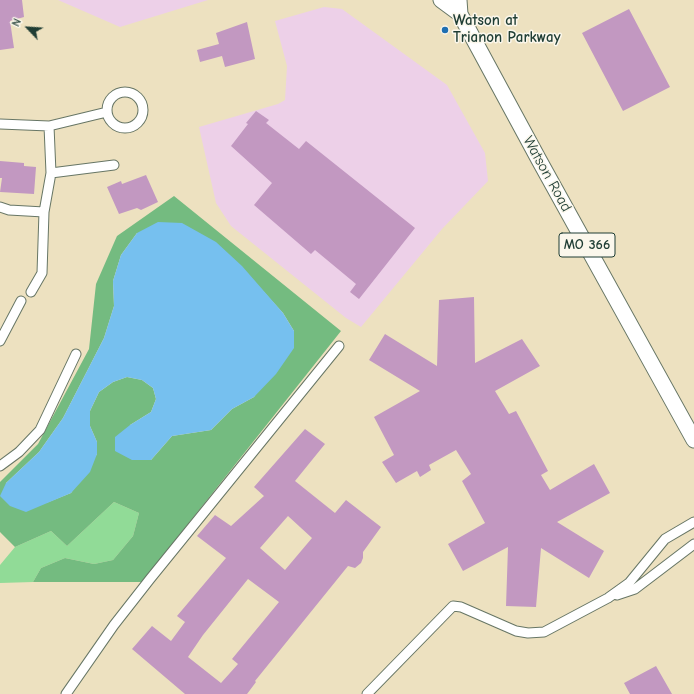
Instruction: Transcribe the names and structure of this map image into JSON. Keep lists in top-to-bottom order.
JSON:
{
  "streets": {
    "main road": ["Watson Road", "MO 366"]
  },
  "places": ["Watson at Trianon Parkway"],
  "north": "top left"
}
